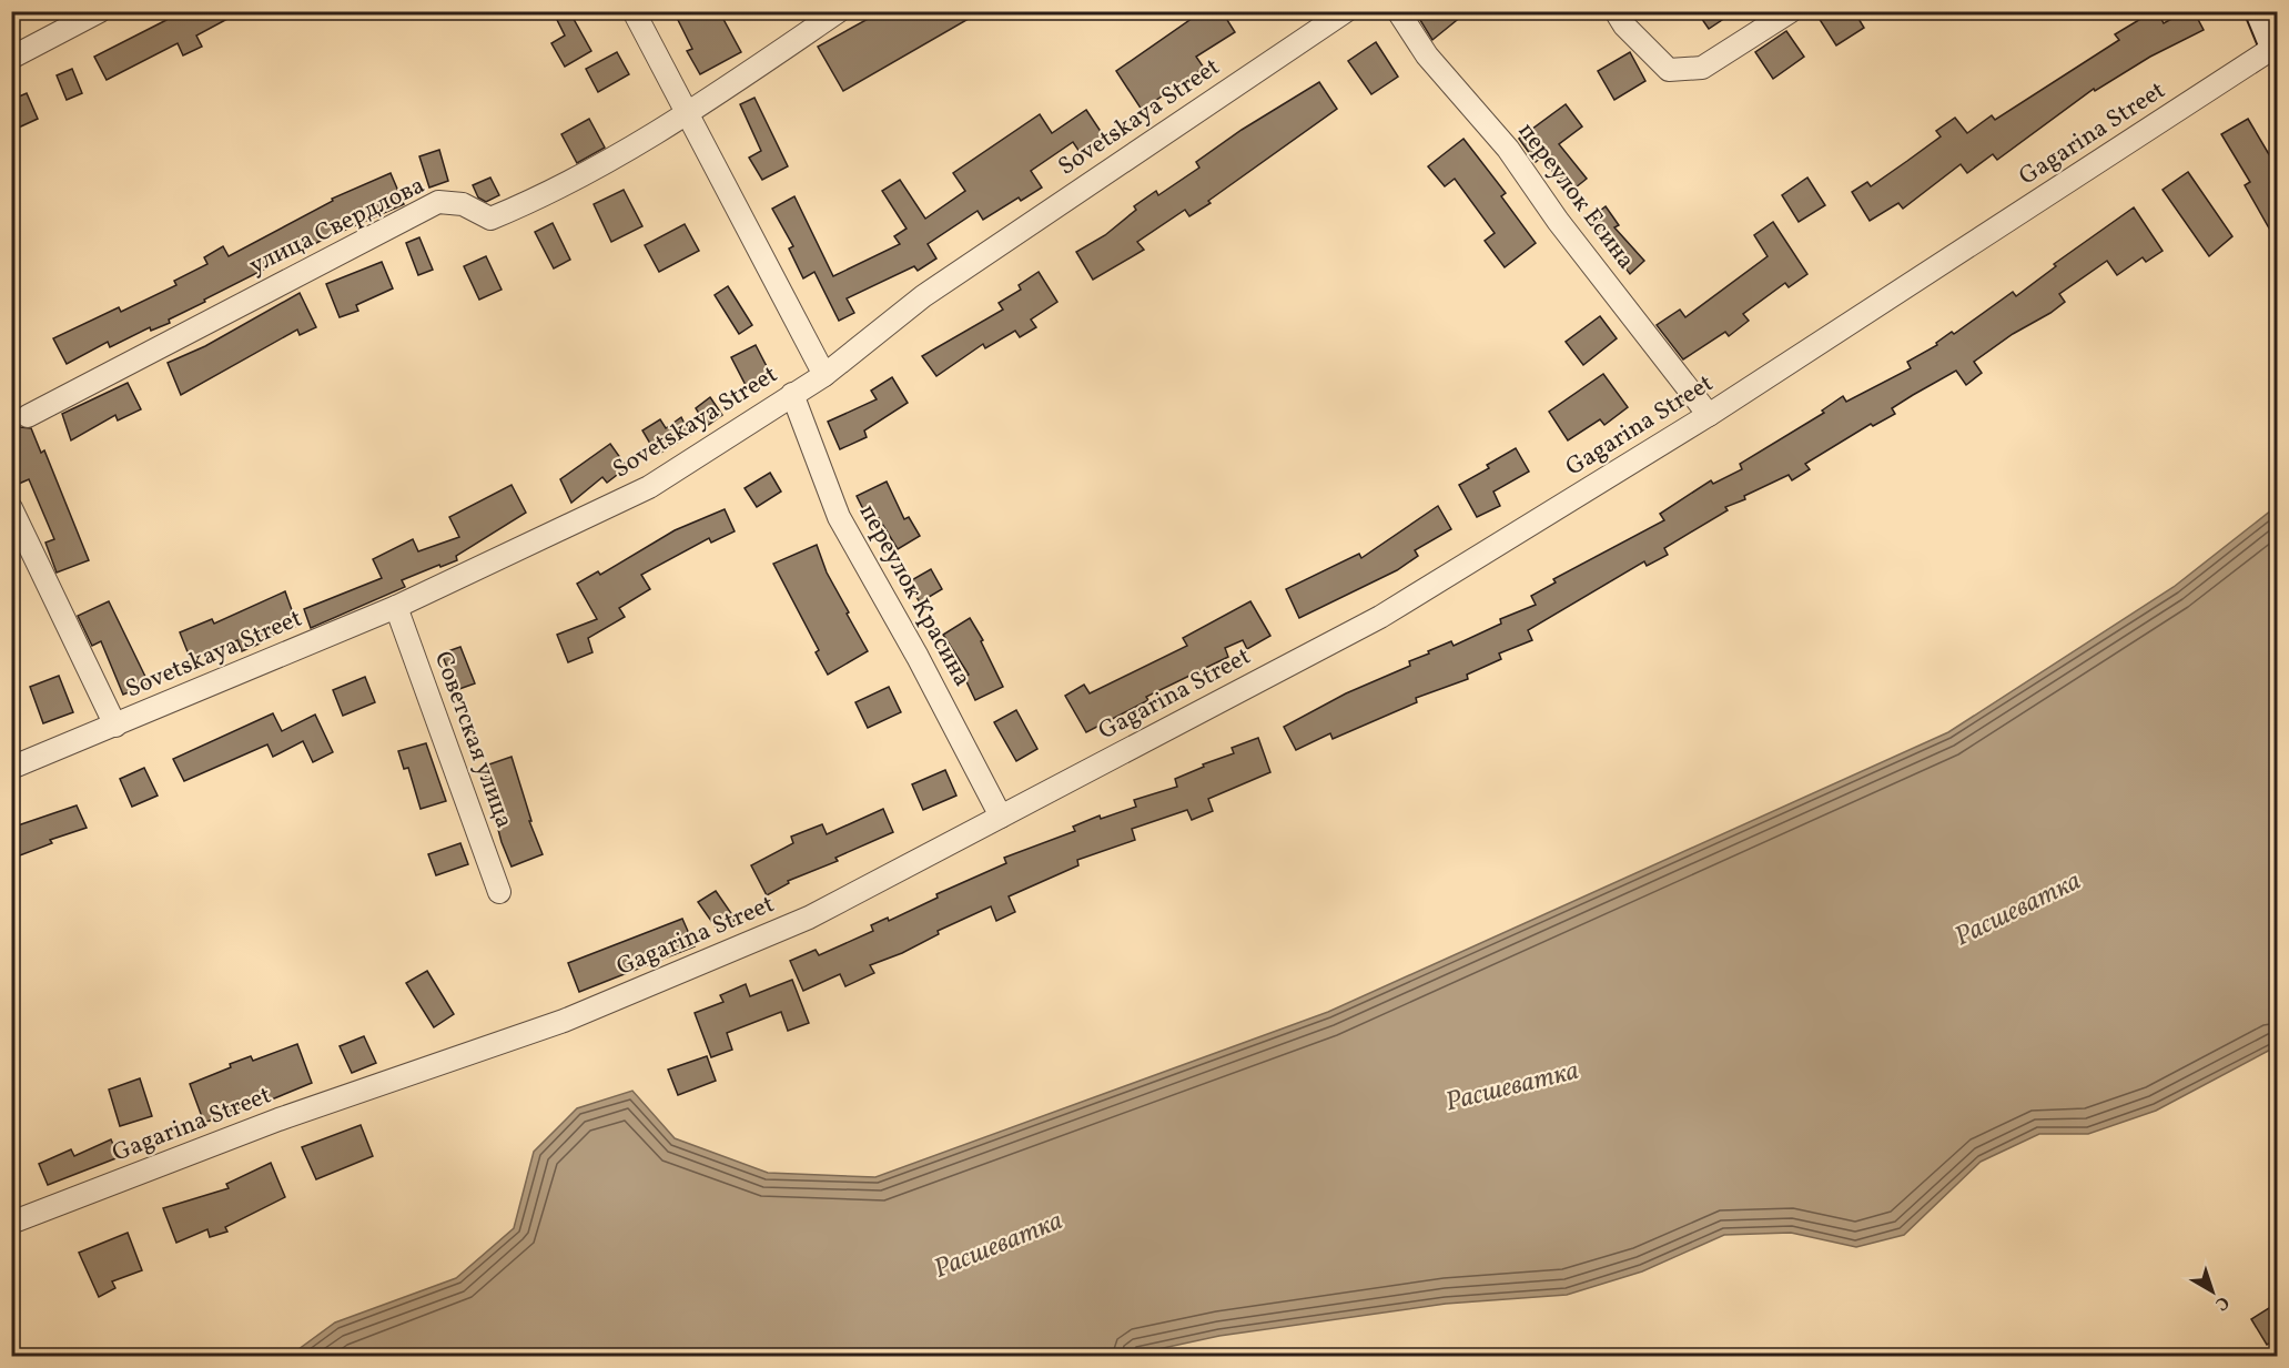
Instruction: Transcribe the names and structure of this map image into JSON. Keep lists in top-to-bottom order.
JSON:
{
  "streets": {
    "street": [
      "Sovetskaya Street",
      "Gagarina Street",
      "переулок Есина",
      "улица Свердлова",
      "переулок Красина",
      "Советская улица"
    ]
  },
  "crossings": [
    ["Sovetskaya Street", "переулок Красина"],
    ["Sovetskaya Street", "Советская улица"],
    ["Gagarina Street", "переулок Есина"],
    ["Gagarina Street", "переулок Красина"]
  ],
  "water": ["Расшеватка"],
  "north": "bottom right"
}
